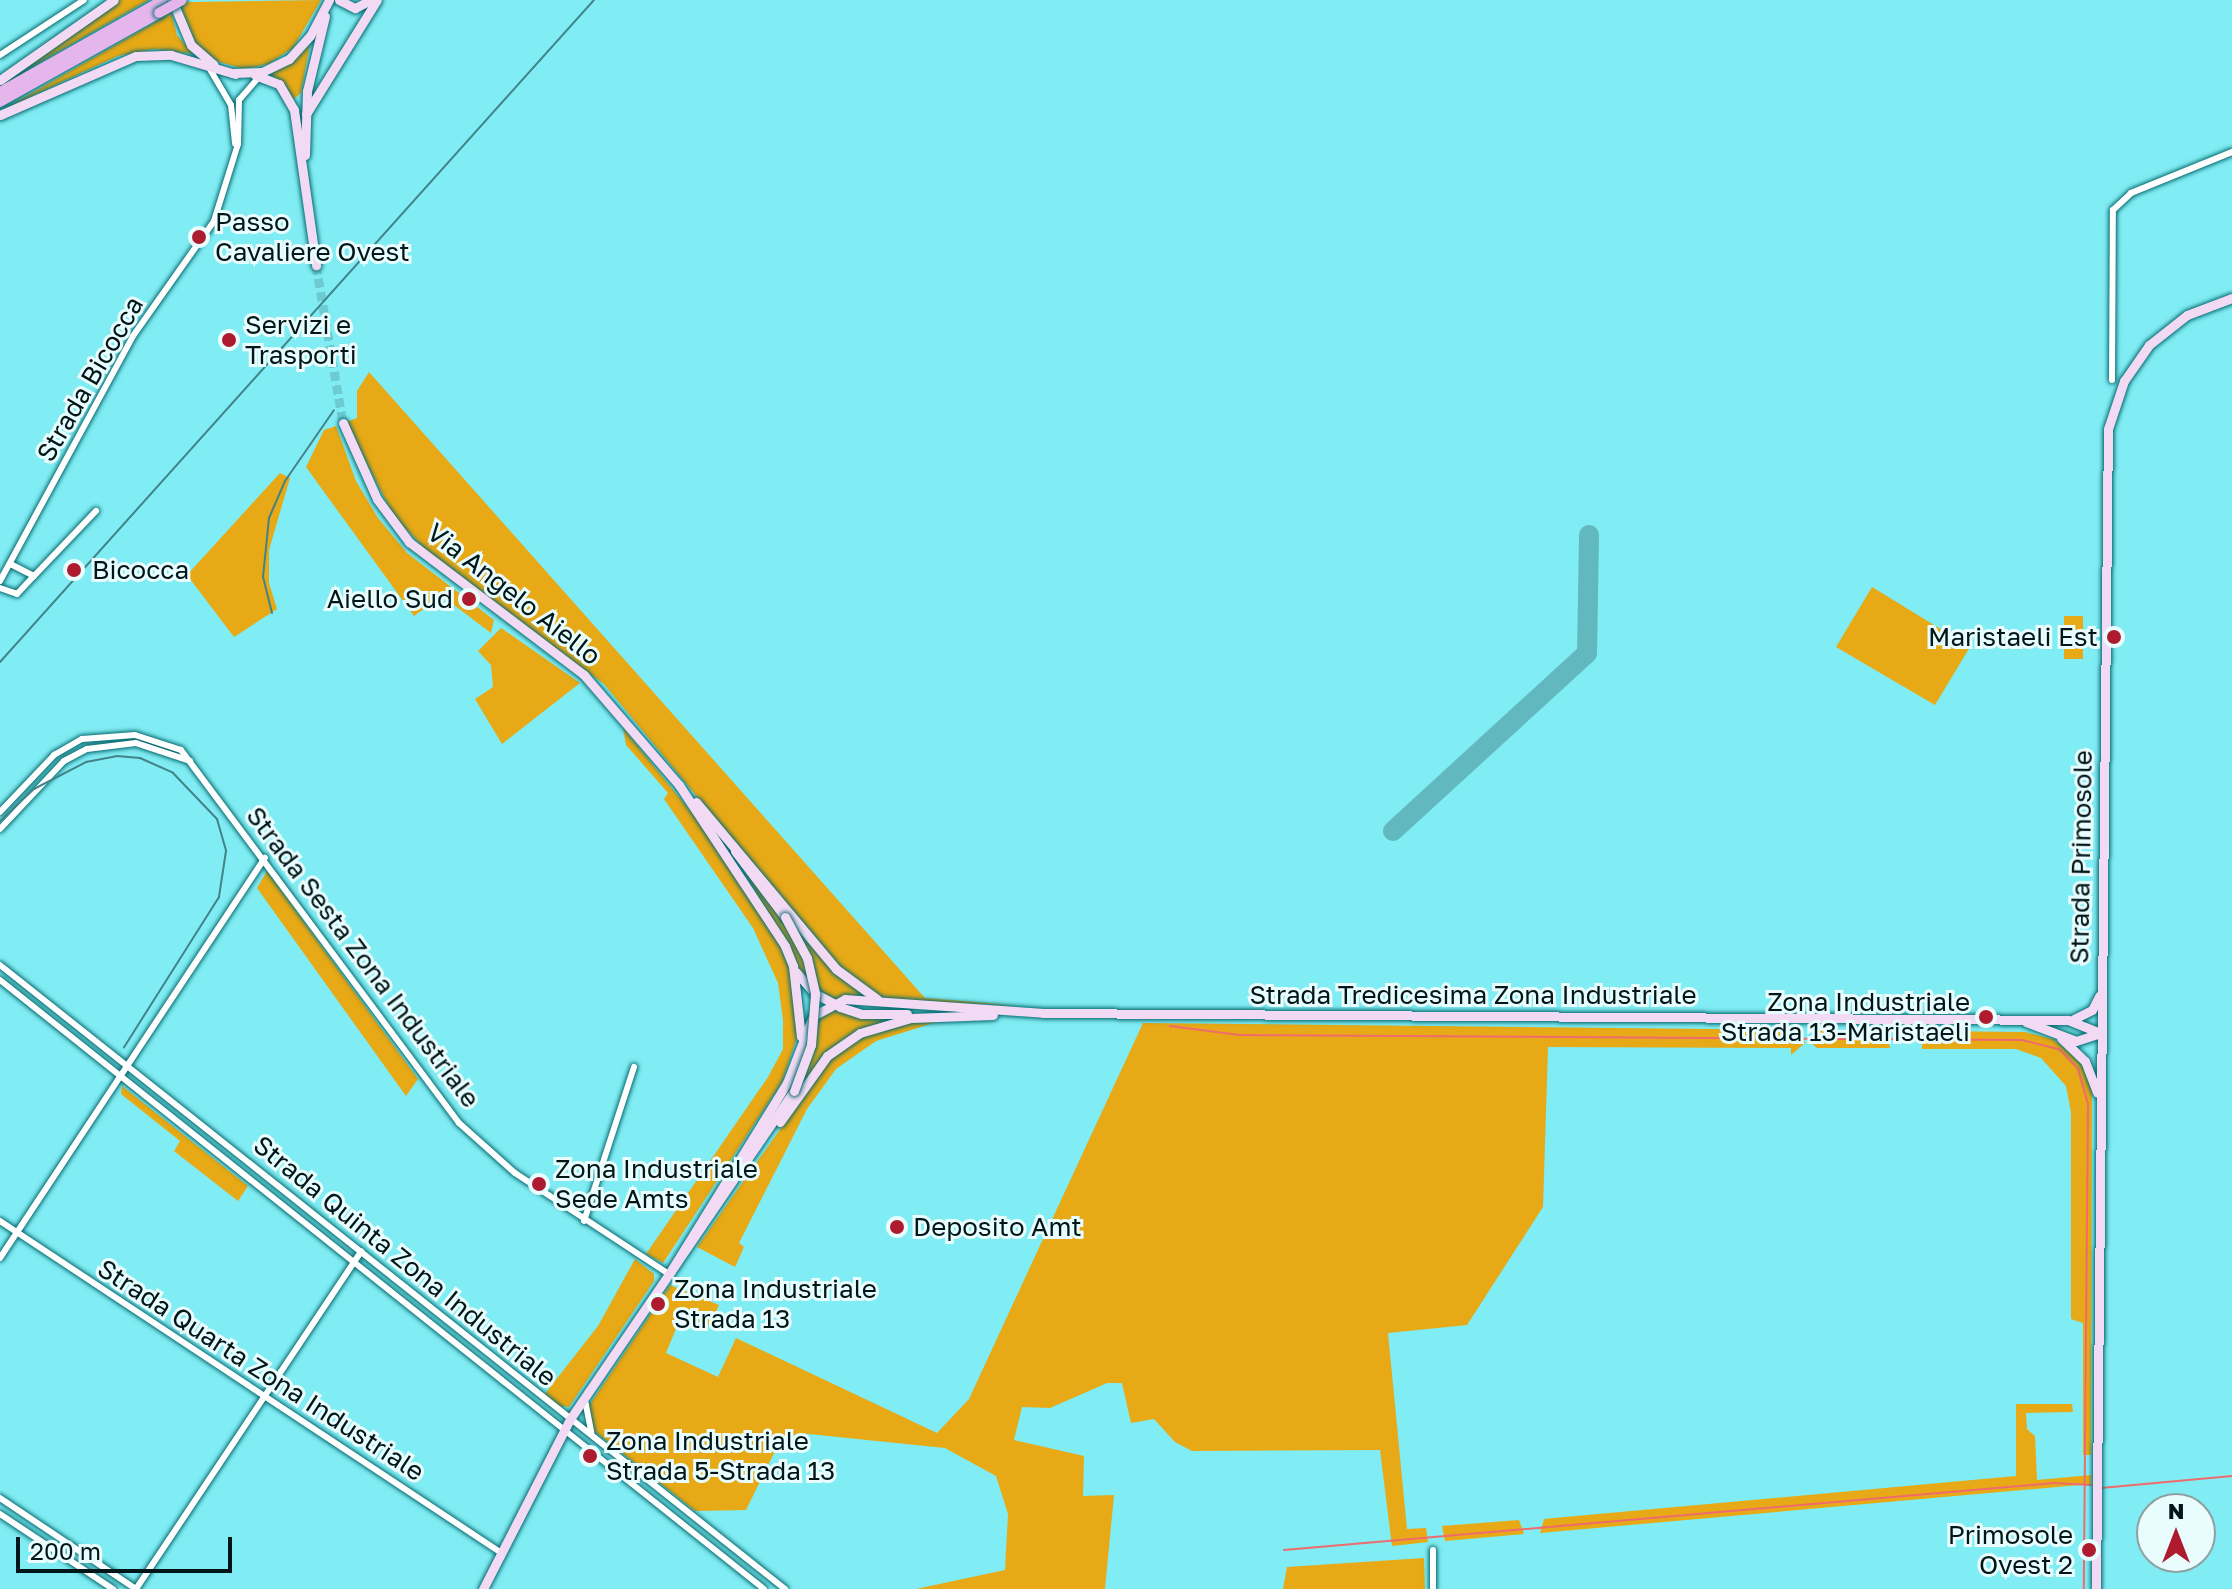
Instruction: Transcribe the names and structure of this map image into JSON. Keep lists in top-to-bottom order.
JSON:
{
  "streets": {
    "main road": ["Via Angelo Aiello", "Strada Primosole", "Strada Tredicesima Zona Industriale"],
    "street": [
      "Strada Bicocca",
      "Strada Sesta Zona Industriale",
      "Strada Quinta Zona Industriale",
      "Strada Quarta Zona Industriale"
    ]
  },
  "places": [
    "Passo Cavaliere Ovest",
    "Servizi e Trasporti",
    "Bicocca",
    "Aiello Sud",
    "Maristaeli Est",
    "Zona Industriale Strada 13-Maristaeli",
    "Zona Industriale Sede Amts",
    "Deposito Amt",
    "Zona Industriale Strada 13",
    "Zona Industriale Strada 5-Strada 13",
    "Primosole Ovest 2"
  ],
  "scale_bar": "200 m",
  "north": "top"
}
